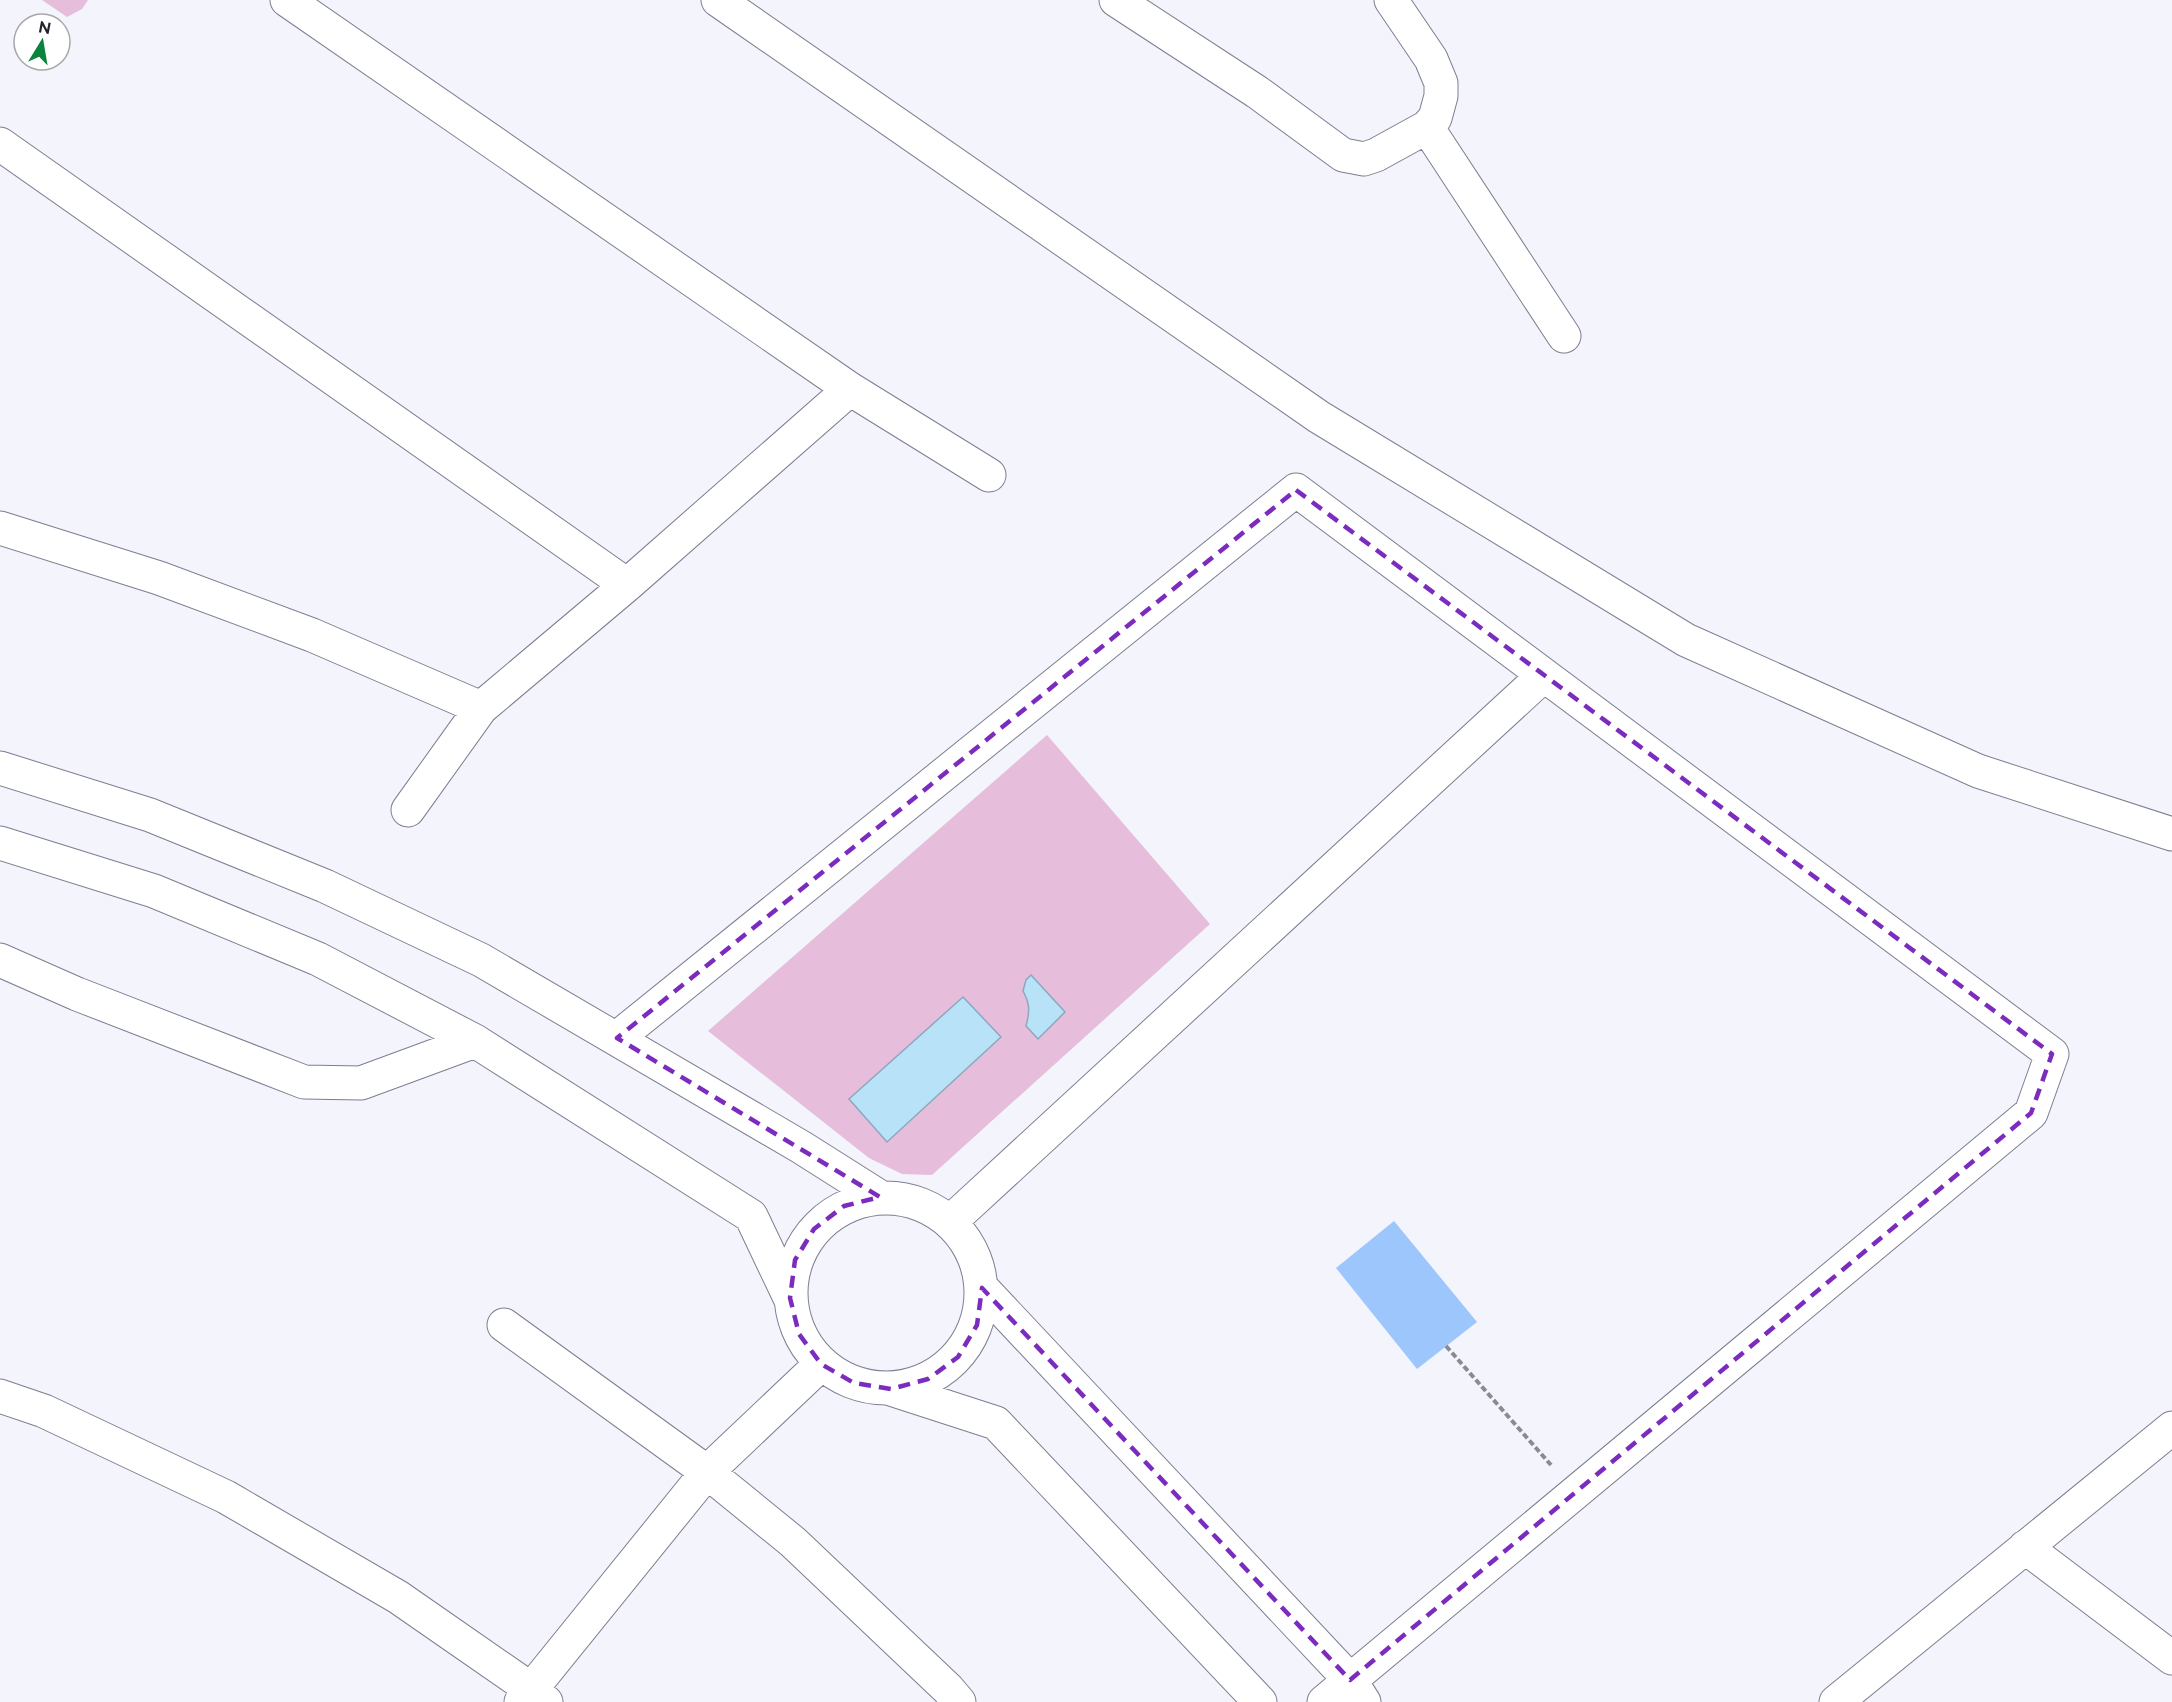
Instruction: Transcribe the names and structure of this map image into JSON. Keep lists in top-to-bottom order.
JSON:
{
  "north": "top"
}
